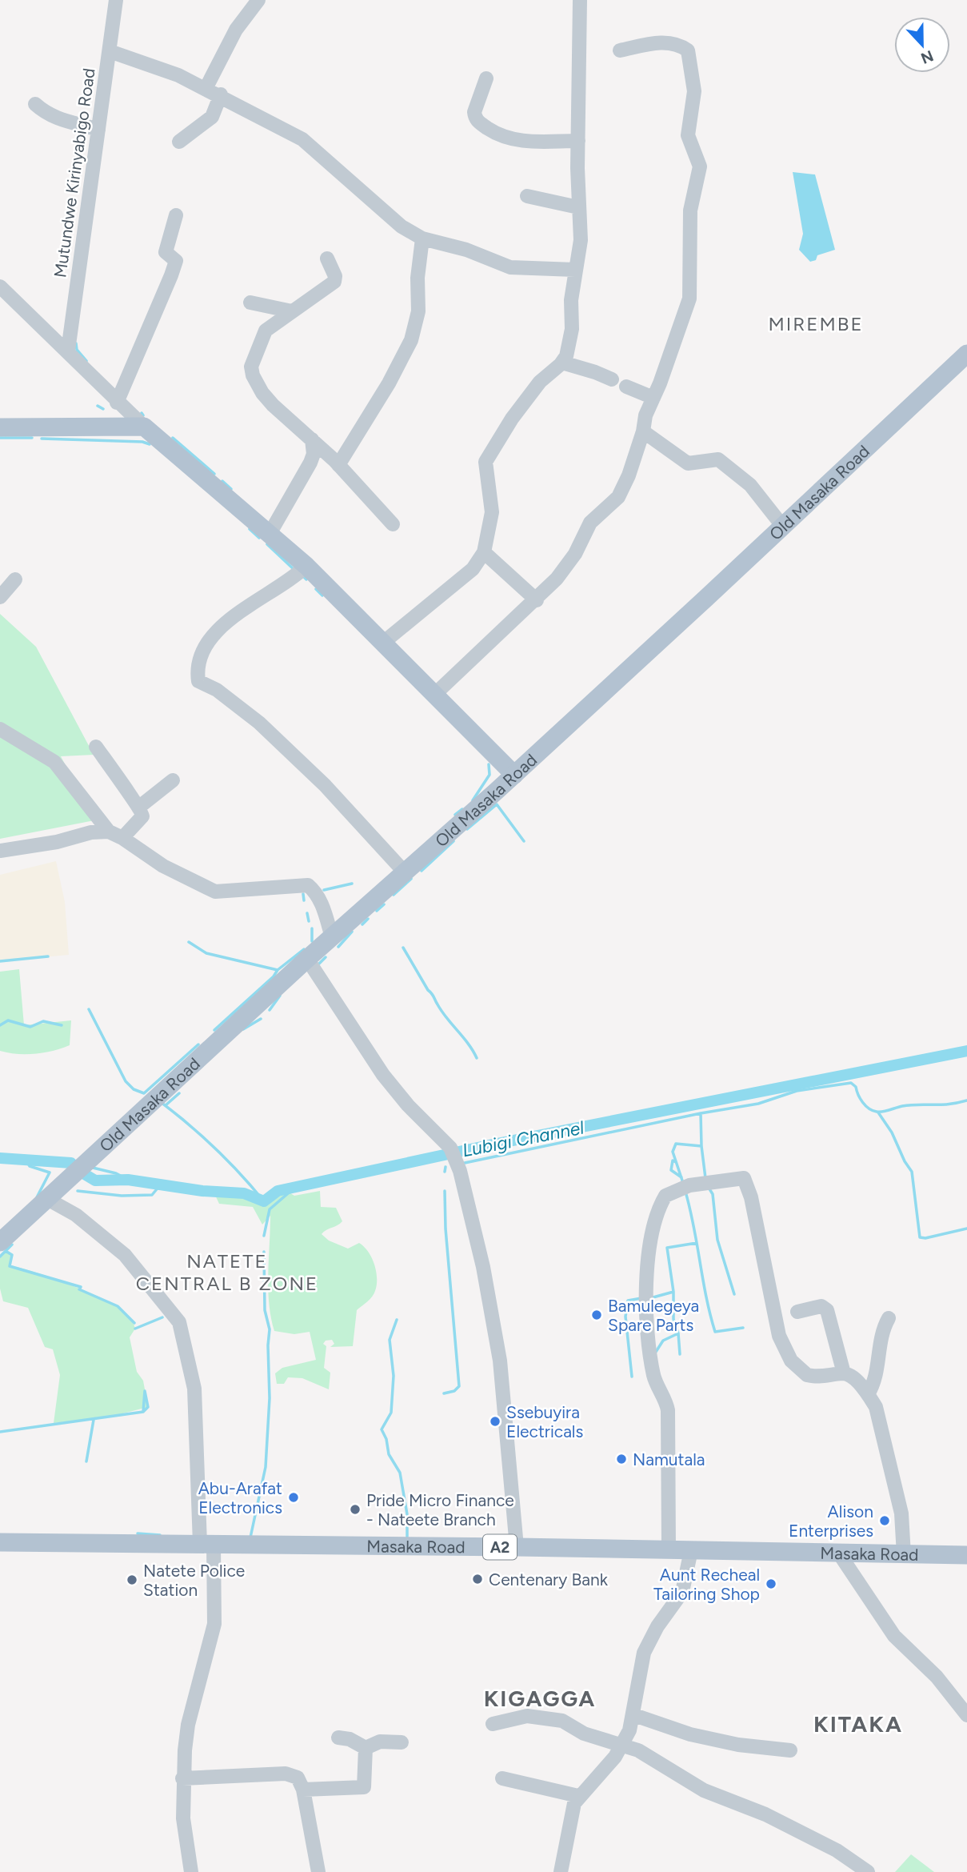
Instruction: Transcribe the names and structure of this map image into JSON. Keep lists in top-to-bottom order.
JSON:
{
  "streets": {
    "main road": ["Old Masaka Road", "Masaka Road", "A2"],
    "street": ["Mutundwe Kirinyabigo Road"]
  },
  "districts": [
    "MIREMBE",
    "NATETE CENTRAL B ZONE",
    "KIGAGGA",
    "KITAKA"
  ],
  "water": ["Lubigi Channel"],
  "places": [
    "Bamulegeya Spare Parts",
    "Ssebuyira Electricals",
    "Namutala",
    "Abu-Arafat Electronics",
    "Pride Micro Finance - Nateete Branch",
    "Alison Enterprises",
    "Centenary Bank",
    "Natete Police Station",
    "Aunt Recheal Tailoring Shop"
  ],
  "north": "bottom"
}
